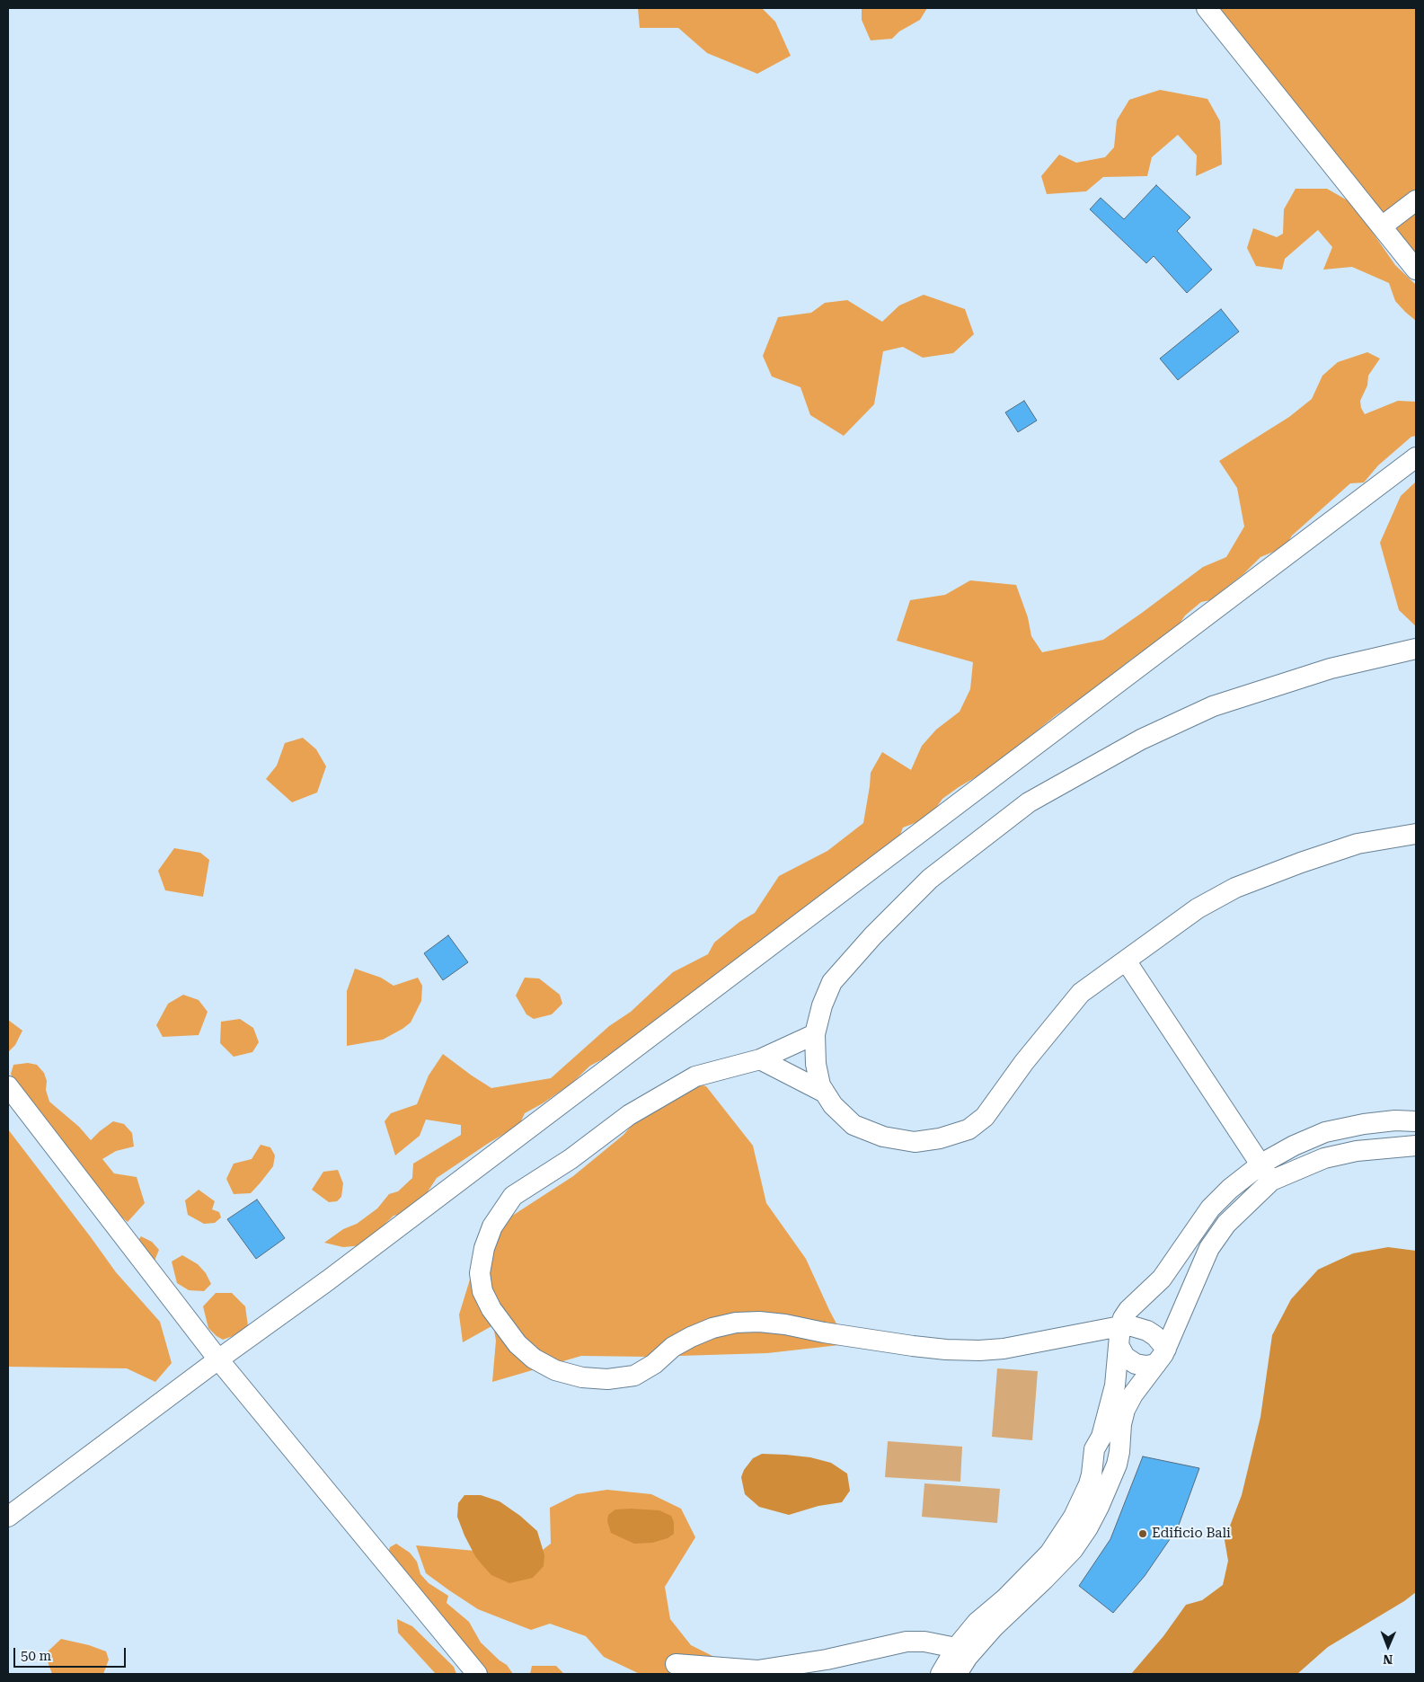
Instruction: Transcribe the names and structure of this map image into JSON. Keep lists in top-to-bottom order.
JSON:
{
  "places": ["Edificio Bali"],
  "scale_bar": "50 m",
  "north": "bottom"
}
